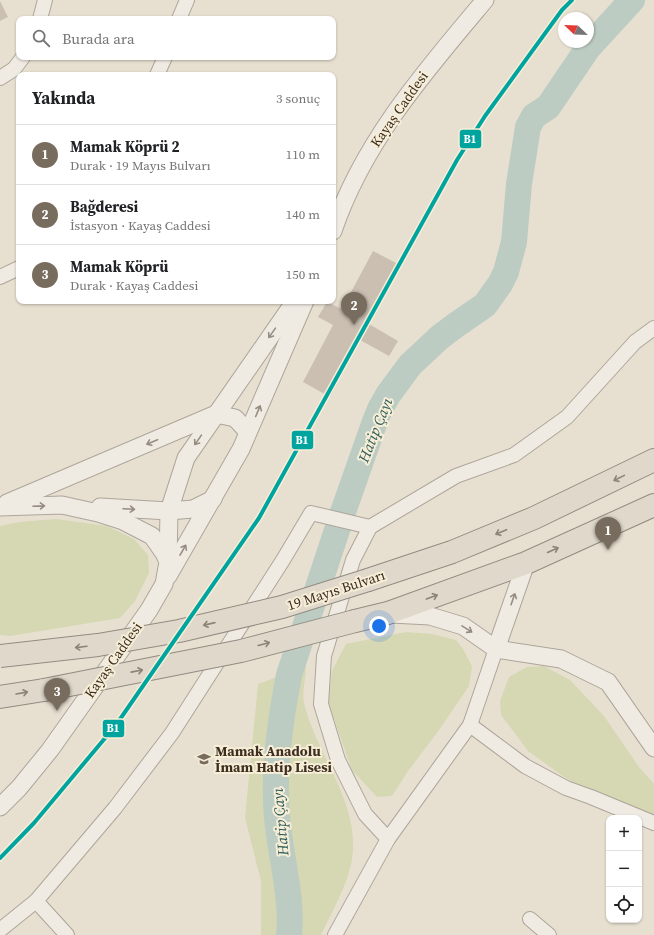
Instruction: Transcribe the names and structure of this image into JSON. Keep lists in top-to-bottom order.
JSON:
{
  "streets": {
    "highway": ["19 Mayıs Bulvarı"],
    "street": ["Kayaş Caddesi"]
  },
  "water": ["Hatip Çayı"],
  "places": {
    "school or university": ["Mamak Anadolu İmam Hatip Lisesi"]
  },
  "lines": ["transit line B1"],
  "north": "top left",
  "page": {
    "search": "Burada ara",
    "heading": ["Yakında", "3 sonuç"],
    "list": [
      {
        "mark": "1",
        "name": "Mamak Köprü 2",
        "note": "Durak · 19 Mayıs Bulvarı",
        "value": "110 m"
      },
      {
        "mark": "2",
        "name": "Bağderesi",
        "note": "İstasyon · Kayaş Caddesi",
        "value": "140 m"
      },
      {
        "mark": "3",
        "name": "Mamak Köprü",
        "note": "Durak · Kayaş Caddesi",
        "value": "150 m"
      }
    ],
    "pins": ["2", "1", "3"],
    "map_buttons": ["+", "−"]
  }
}
